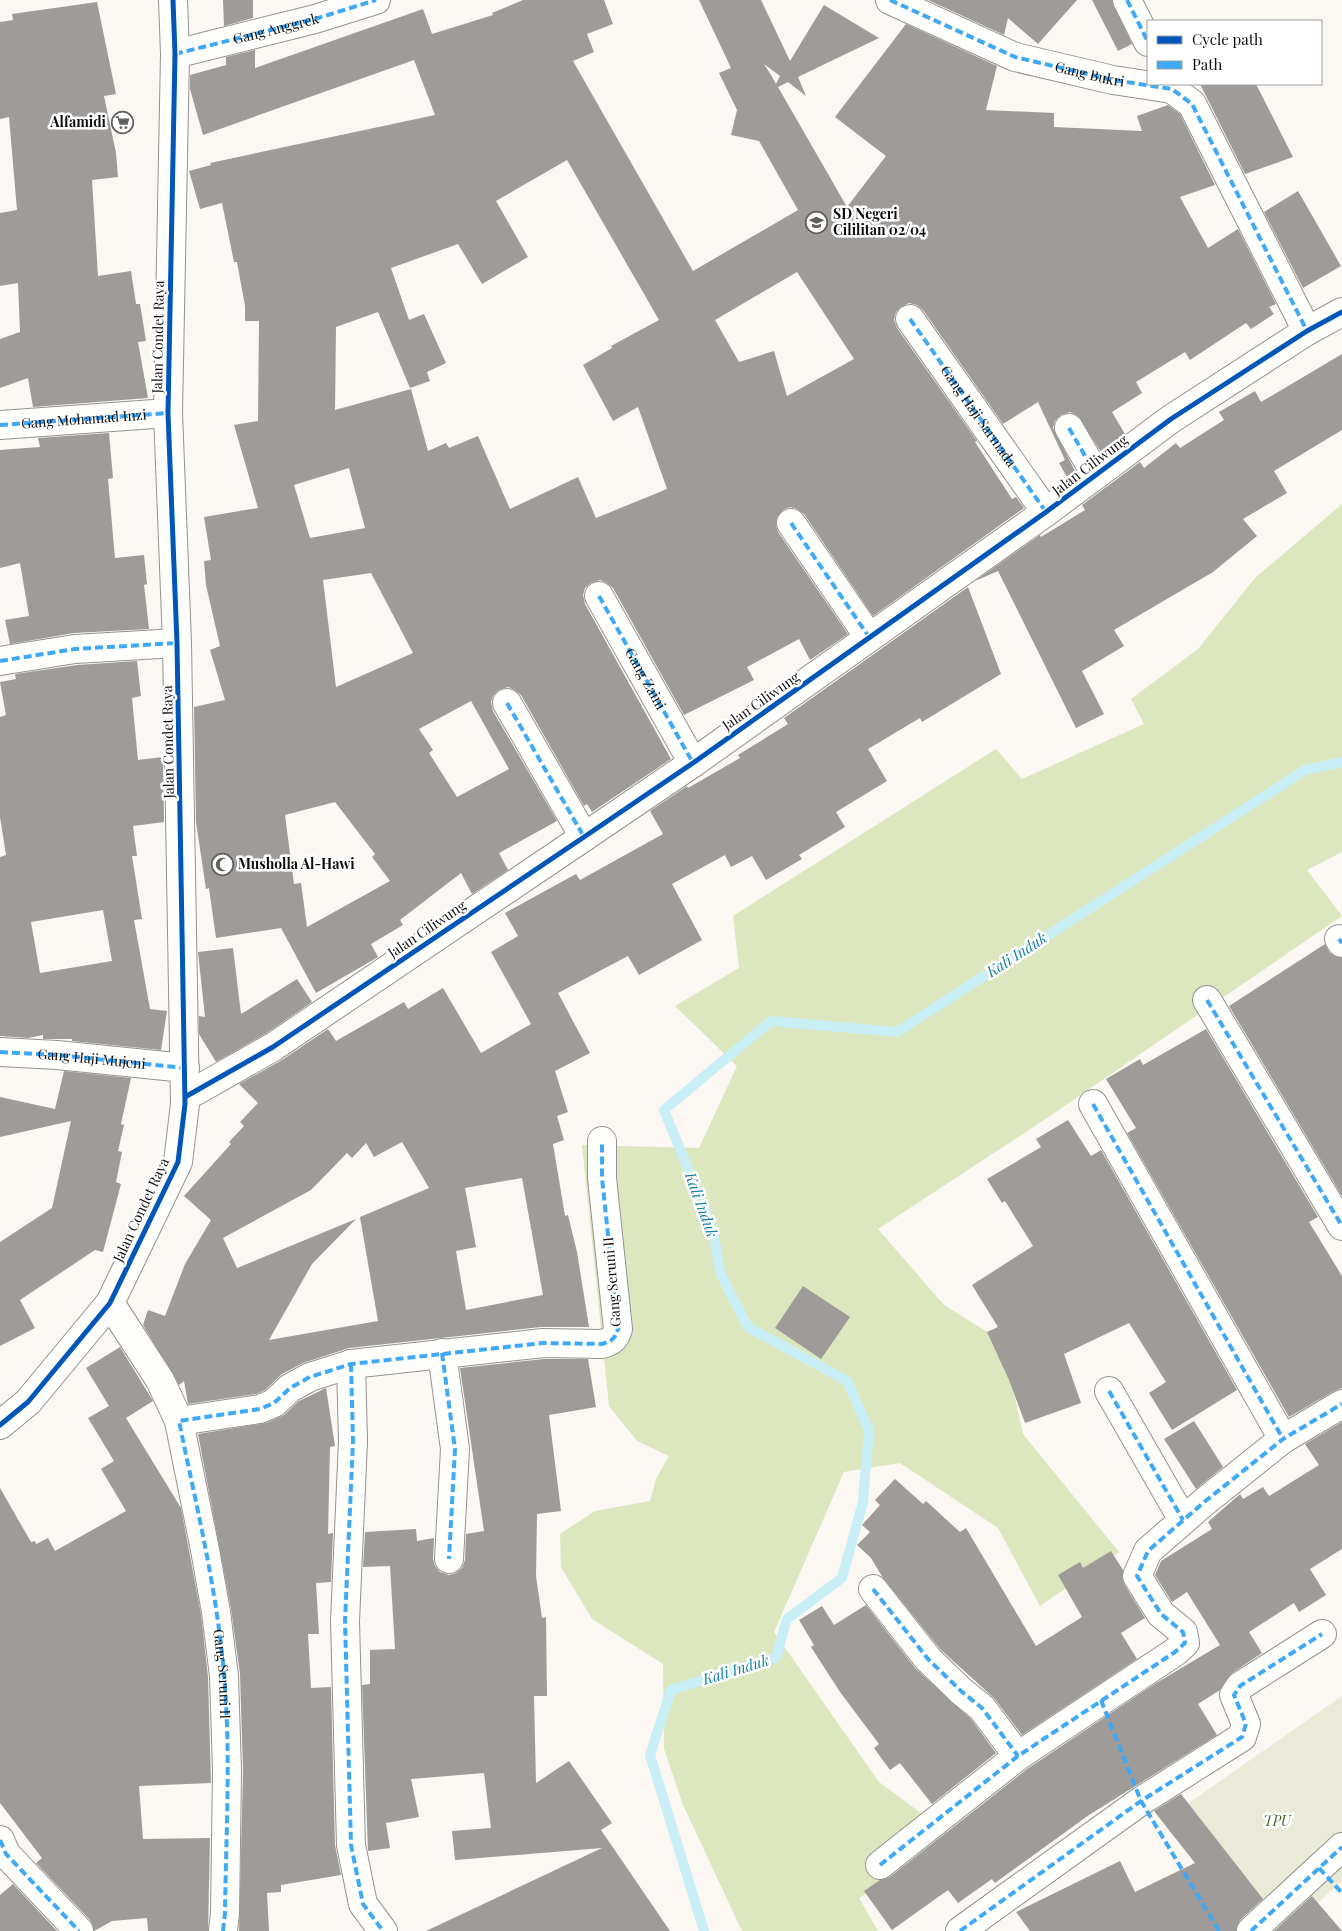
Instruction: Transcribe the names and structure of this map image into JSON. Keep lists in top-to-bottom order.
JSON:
{
  "streets": {
    "street": [
      "Gang Anggrek",
      "Gang Bukri",
      "Jalan Condet Raya",
      "Gang Haji Sarmada",
      "Gang Mohamad Inzi",
      "Jalan Ciliwung",
      "Gang Zaini",
      "Gang Haji Mujeni",
      "Gang Seruni II"
    ]
  },
  "crossings": [
    ["Gang Anggrek", "Jalan Condet Raya"],
    ["Gang Bukri", "Jalan Ciliwung"],
    ["Jalan Condet Raya", "Gang Mohamad Inzi"],
    ["Jalan Condet Raya", "Jalan Ciliwung"],
    ["Jalan Condet Raya", "Gang Haji Mujeni"],
    ["Jalan Condet Raya", "Gang Seruni II"],
    ["Gang Haji Sarmada", "Jalan Ciliwung"],
    ["Jalan Ciliwung", "Gang Zaini"]
  ],
  "water": ["Kali Induk"],
  "parks": ["TPU"],
  "places": {
    "supermarket": ["Alfamidi"],
    "school or university": ["SD Negeri Cililitan 02/04"],
    "mosque": ["Musholla Al-Hawi"]
  },
  "legend": ["Cycle path", "Path"]
}
